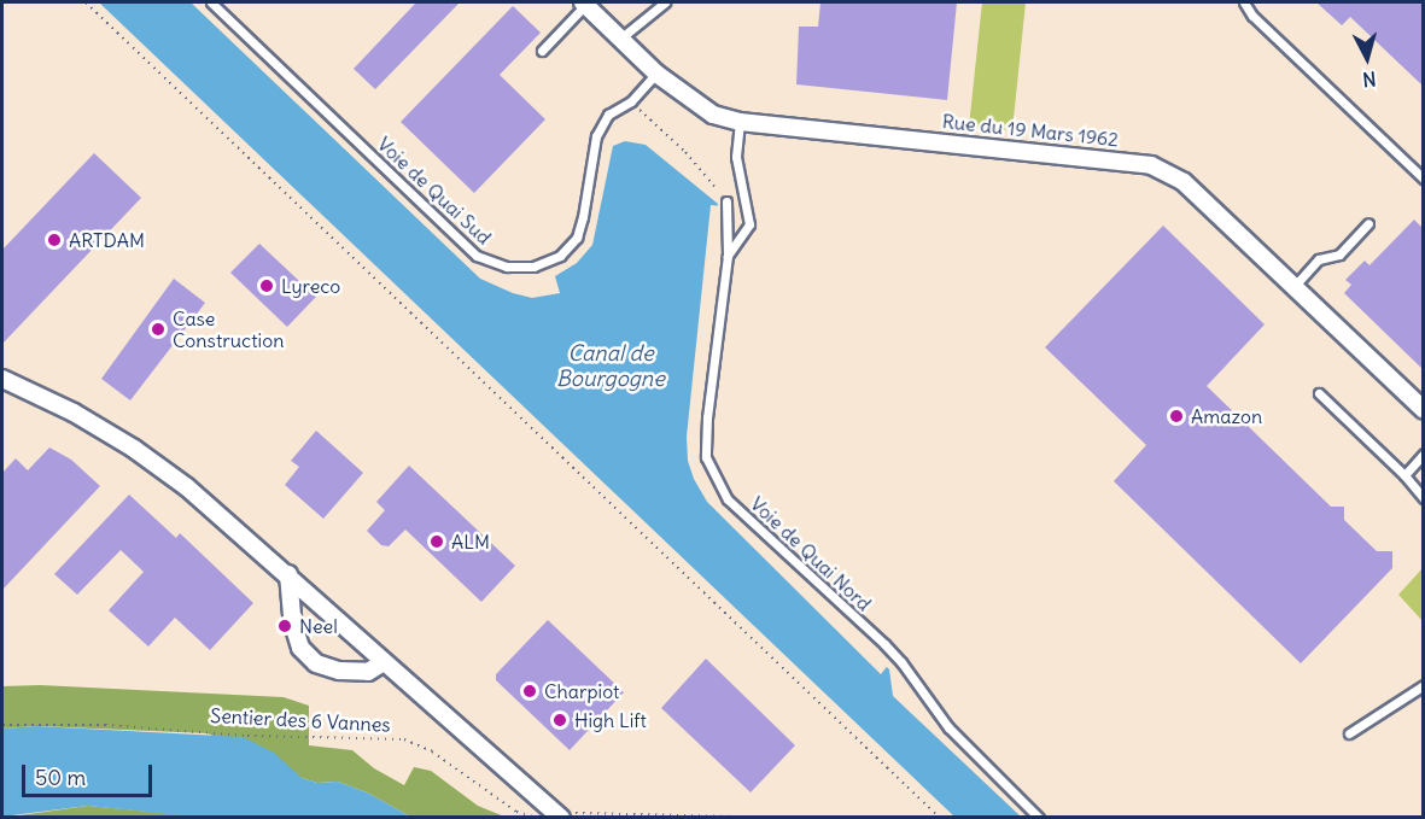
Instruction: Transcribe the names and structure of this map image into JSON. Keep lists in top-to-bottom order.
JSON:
{
  "streets": {
    "street": ["Rue du 19 Mars 1962"],
    "lane": ["Voie de Quai Sud", "Voie de Quai Nord"],
    "path": ["Sentier des 6 Vannes"]
  },
  "crossings": [
    ["Rue du 19 Mars 1962", "Voie de Quai Sud"],
    ["Rue du 19 Mars 1962", "Voie de Quai Nord"]
  ],
  "water": ["Canal de Bourgogne"],
  "places": [
    "ARTDAM",
    "Lyreco",
    "Case Construction",
    "Amazon",
    "ALM",
    "Neel",
    "Charpiot",
    "High Lift"
  ],
  "scale_bar": "50 m",
  "north": "bottom"
}
